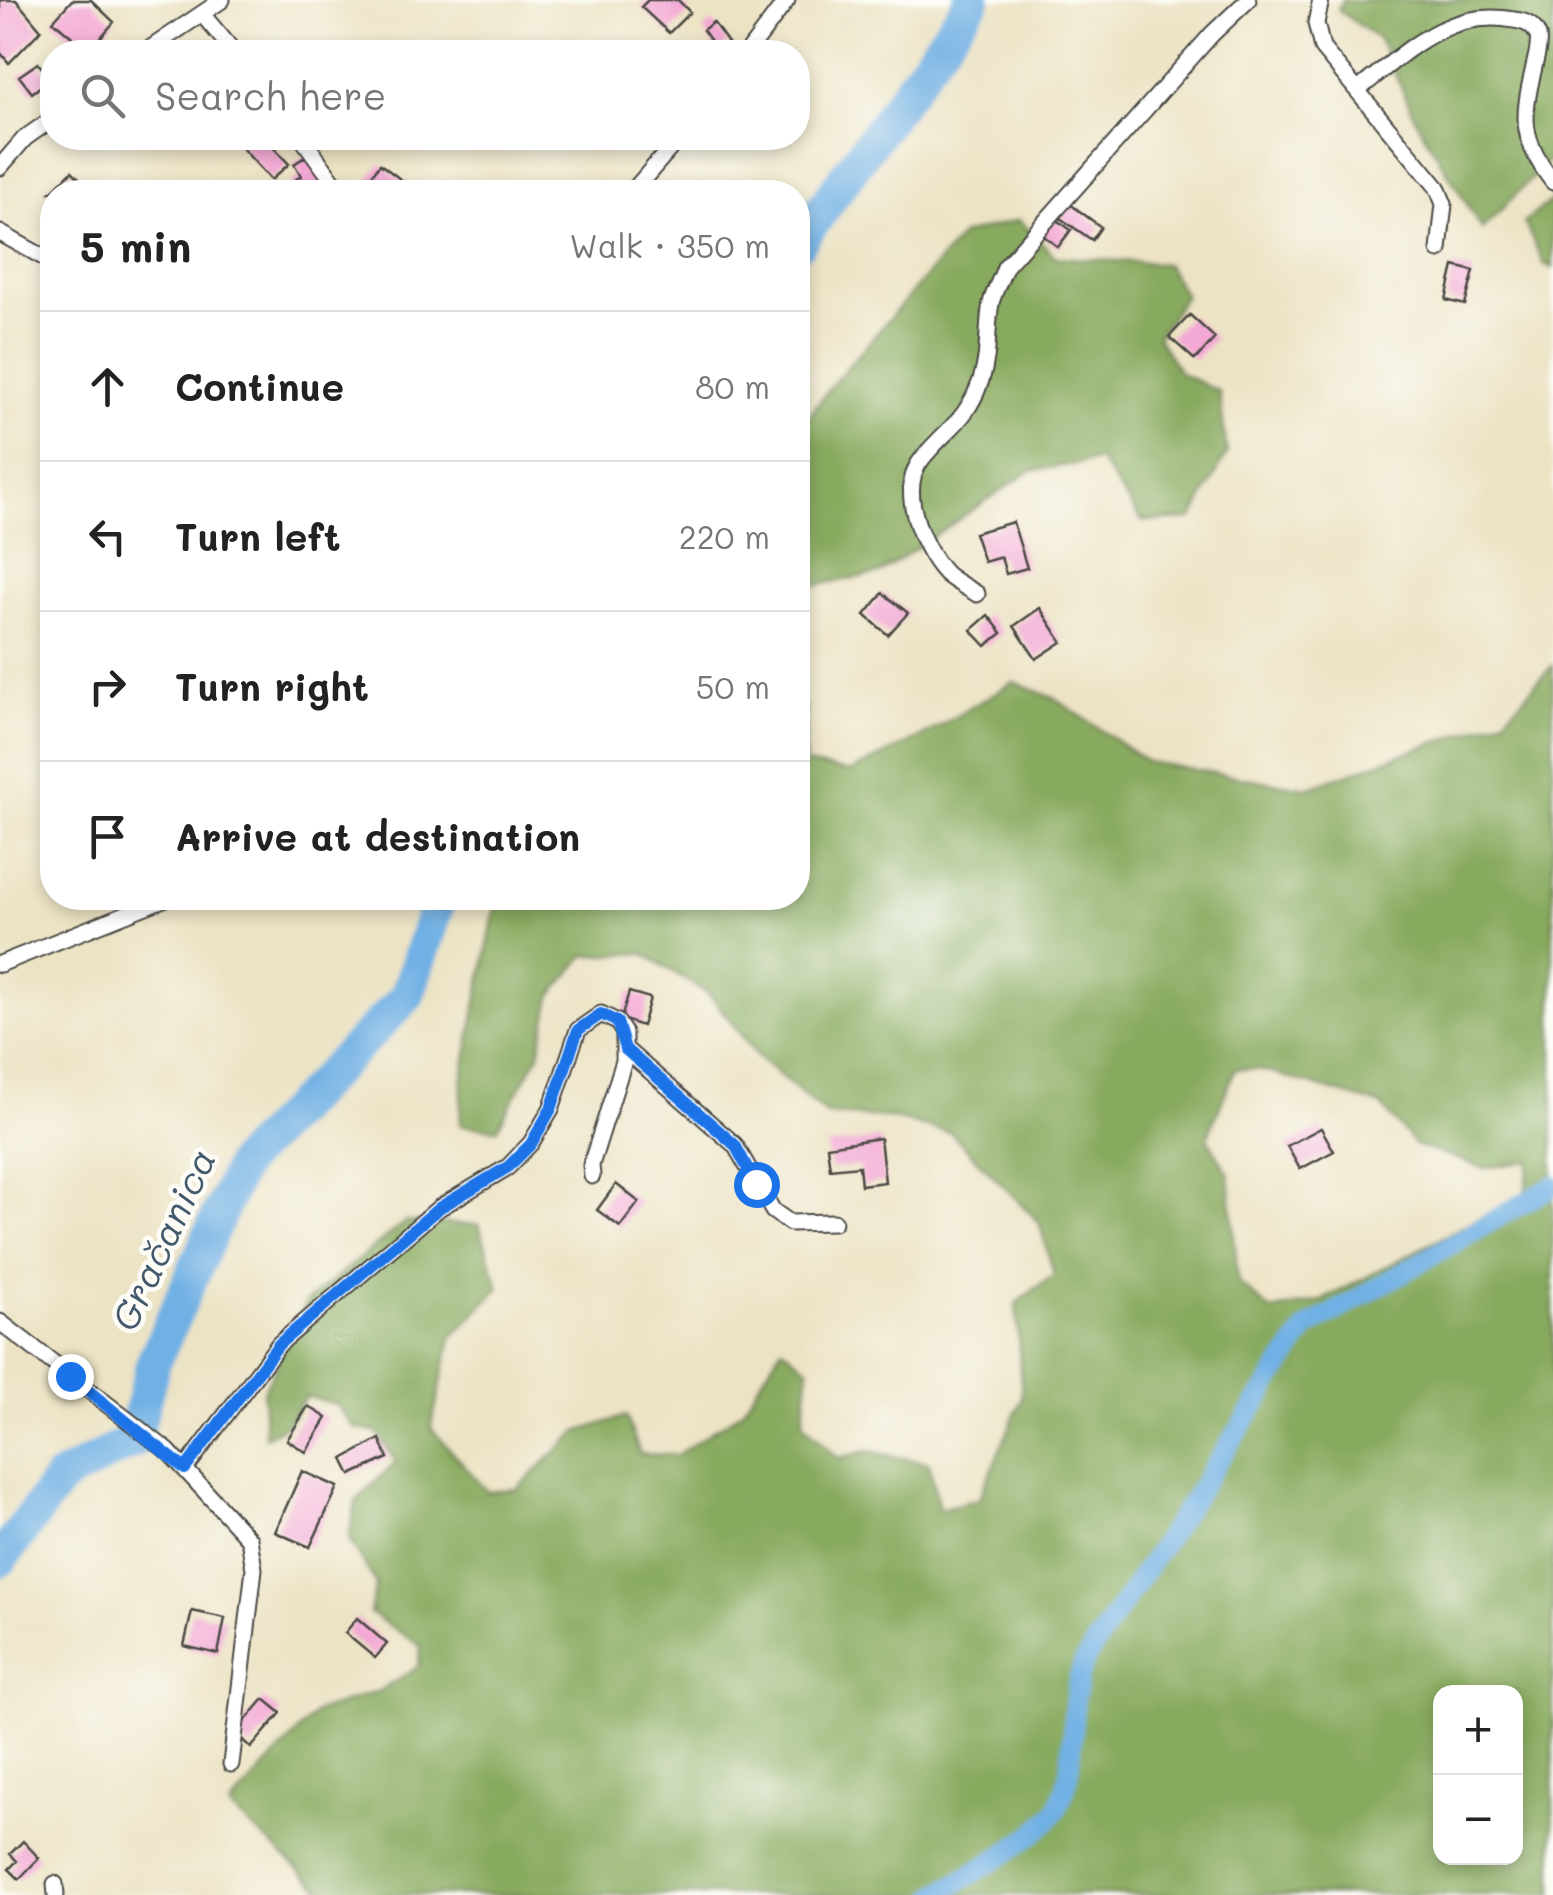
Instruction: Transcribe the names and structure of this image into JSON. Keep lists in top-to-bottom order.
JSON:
{
  "water": ["Gračanica"],
  "page": {
    "search": "Search here",
    "heading": ["5 min", "Walk · 350 m"],
    "list": [
      ["Continue", "80 m"],
      ["Turn left", "220 m"],
      ["Turn right", "50 m"],
      "Arrive at destination"
    ],
    "map_buttons": ["+", "−"]
  }
}
